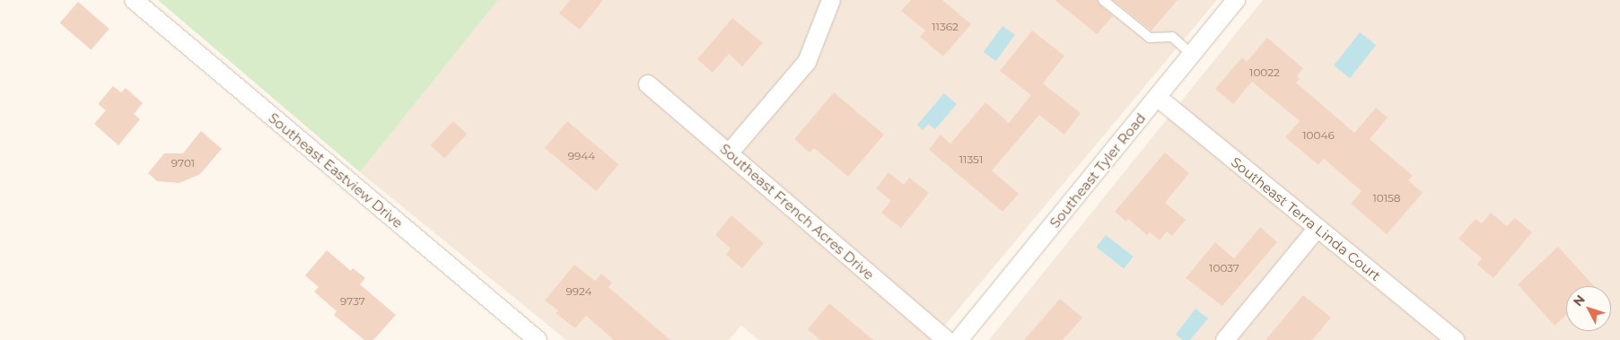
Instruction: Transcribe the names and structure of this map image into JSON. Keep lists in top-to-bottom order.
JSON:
{
  "streets": {
    "street": [
      "Southeast Eastview Drive",
      "Southeast Tyler Road",
      "Southeast French Acres Drive",
      "Southeast Terra Linda Court"
    ]
  },
  "crossings": [
    ["Southeast Tyler Road", "Southeast Terra Linda Court"]
  ],
  "house_numbers": [
    "11362",
    "10022",
    "10046",
    "9944",
    "11351",
    "9701",
    "10158",
    "10037",
    "9924",
    "9737"
  ],
  "north": "top left"
}
